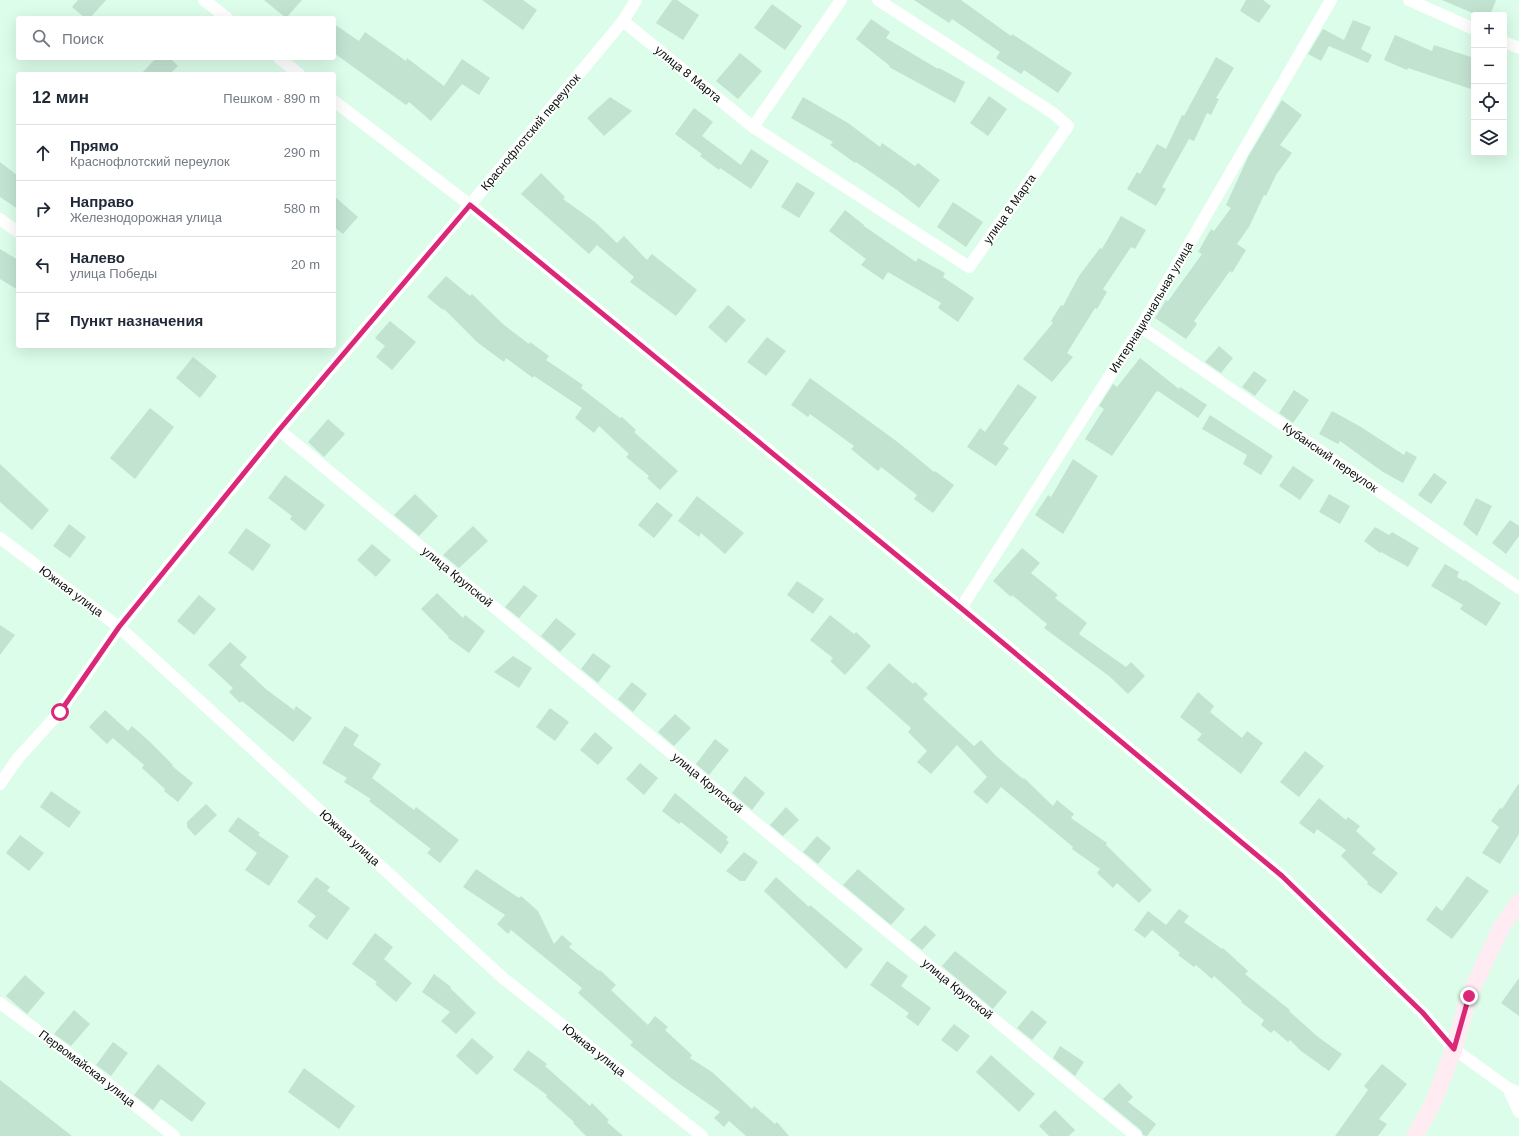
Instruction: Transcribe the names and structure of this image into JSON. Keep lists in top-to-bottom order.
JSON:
{
  "streets": {
    "street": [
      "улица 8 Марта",
      "Краснофлотский переулок",
      "Интернациональная улица",
      "Кубанский переулок",
      "улица Крупской",
      "Южная улица",
      "Первомайская улица"
    ]
  },
  "crossings": [
    ["улица 8 Марта", "Краснофлотский переулок"],
    ["Краснофлотский переулок", "улица Крупской"],
    ["Краснофлотский переулок", "Южная улица"],
    ["Интернациональная улица", "Кубанский переулок"]
  ],
  "page": {
    "map_buttons": ["+", "−"],
    "search": "Поиск",
    "heading": ["12 мин", "Пешком · 890 m"],
    "list": [
      ["Прямо", "Краснофлотский переулок", "290 m"],
      ["Направо", "Железнодорожная улица", "580 m"],
      ["Налево", "улица Победы", "20 m"],
      "Пункт назначения"
    ]
  }
}
